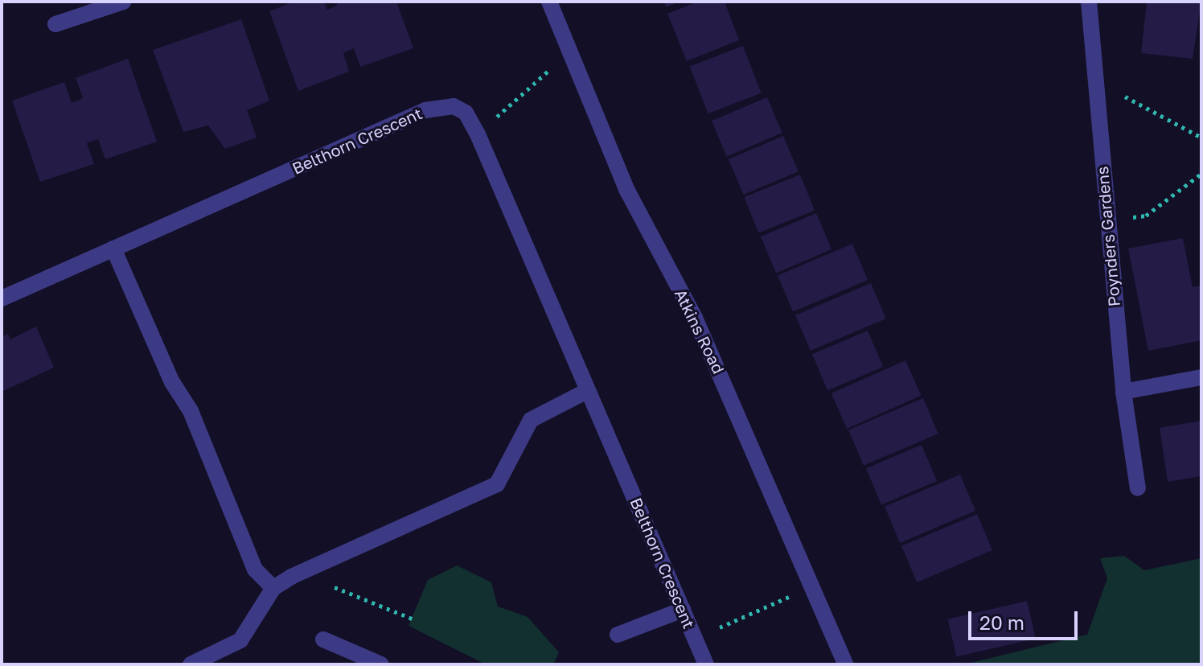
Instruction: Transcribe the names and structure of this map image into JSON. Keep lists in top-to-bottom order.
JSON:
{
  "streets": {
    "street": ["Belthorn Crescent", "Poynders Gardens", "Atkins Road"]
  },
  "scale_bar": "20 m"
}
